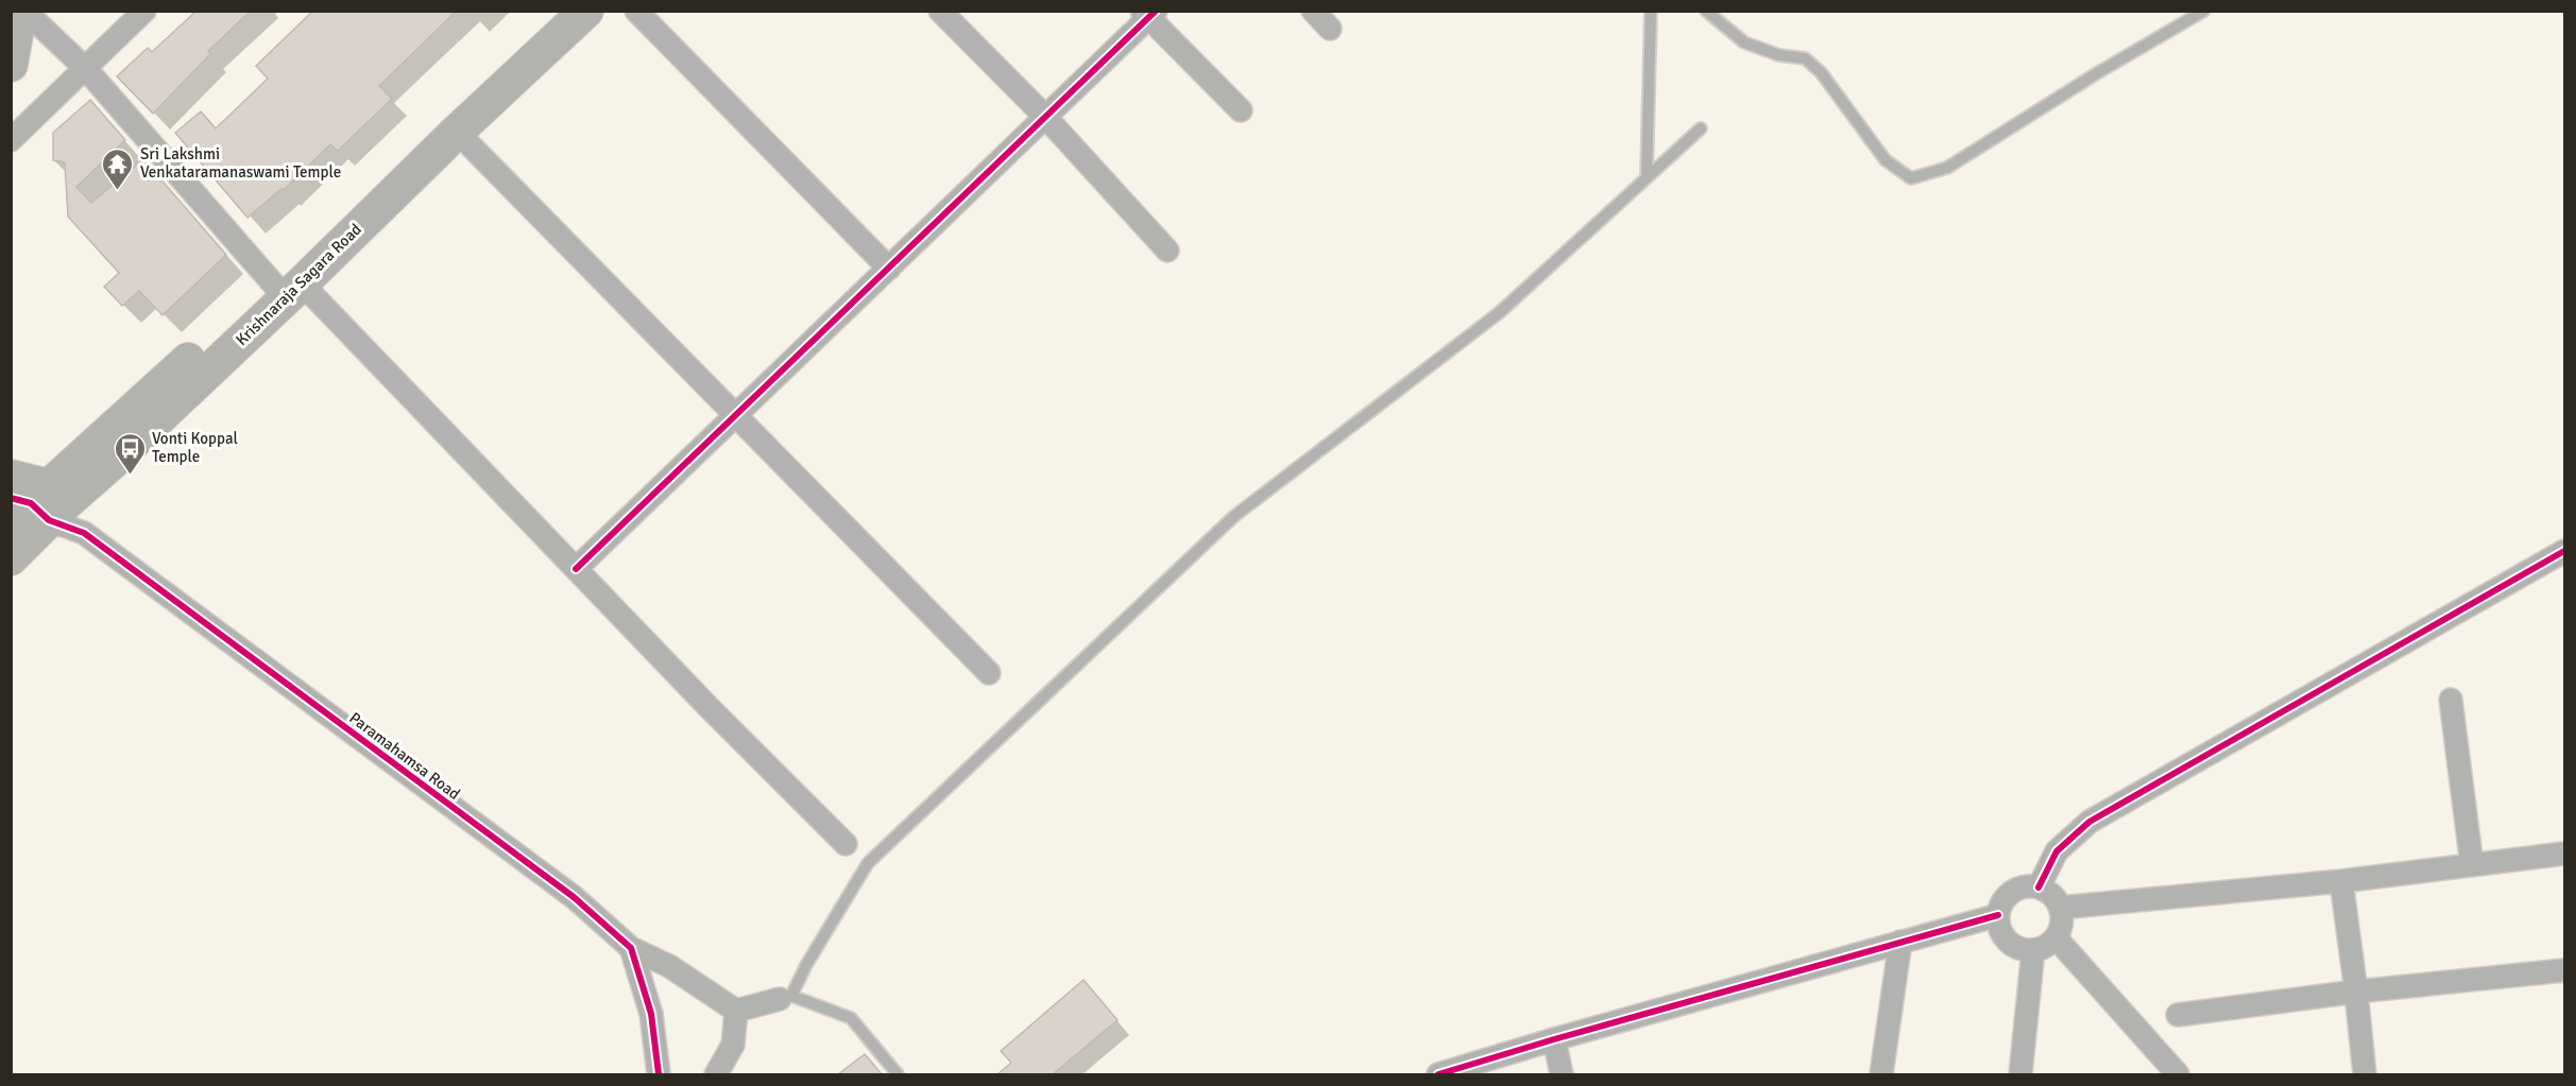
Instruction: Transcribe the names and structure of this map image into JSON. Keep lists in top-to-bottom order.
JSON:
{
  "streets": {
    "main road": ["Krishnaraja Sagara Road"],
    "street": ["Paramahamsa Road"]
  },
  "crossings": [
    ["Krishnaraja Sagara Road", "Paramahamsa Road"]
  ],
  "places": {
    "temple": ["Sri Lakshmi Venkataramanaswami Temple"],
    "bus stop": ["Vonti Koppal Temple"]
  }
}
